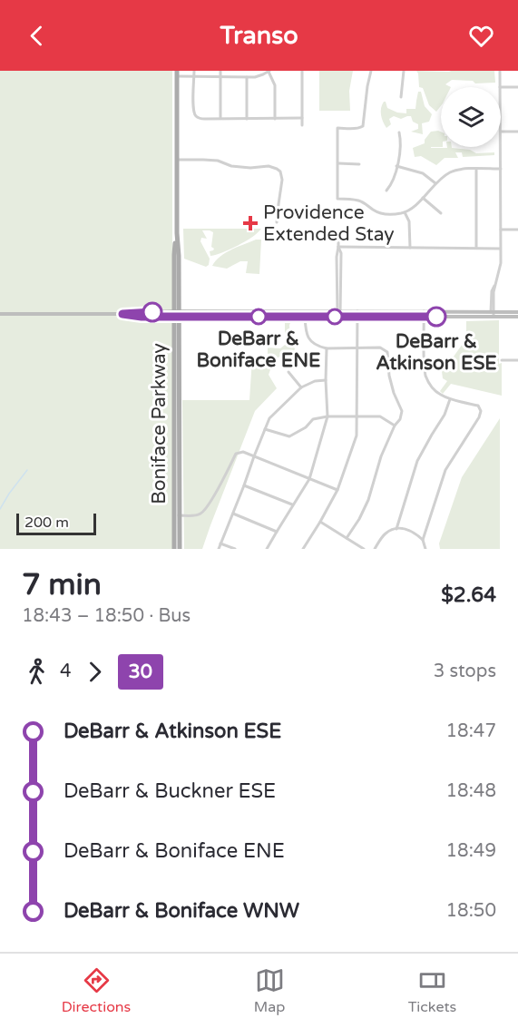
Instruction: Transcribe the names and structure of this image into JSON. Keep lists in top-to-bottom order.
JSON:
{
  "streets": {
    "main road": ["Boniface Parkway"]
  },
  "places": {
    "health": ["Providence Extended Stay"],
    "other": ["DeBarr & Boniface ENE", "DeBarr & Atkinson ESE"]
  },
  "lines": ["bus line 30"],
  "scale_bar": "200 m",
  "page": {
    "header": "Transo",
    "scale": "200 m",
    "heading": ["7 min", "18:43 – 18:50 · Bus", "$2.64"],
    "legs": ["4", "30", "3 stops"],
    "list": [
      {
        "name": "DeBarr & Atkinson ESE",
        "value": "18:47"
      },
      {
        "name": "DeBarr & Buckner ESE",
        "value": "18:48"
      },
      {
        "name": "DeBarr & Boniface ENE",
        "value": "18:49"
      },
      {
        "name": "DeBarr & Boniface WNW",
        "value": "18:50"
      }
    ],
    "tabs": ["Directions", "Map", "Tickets"]
  }
}
